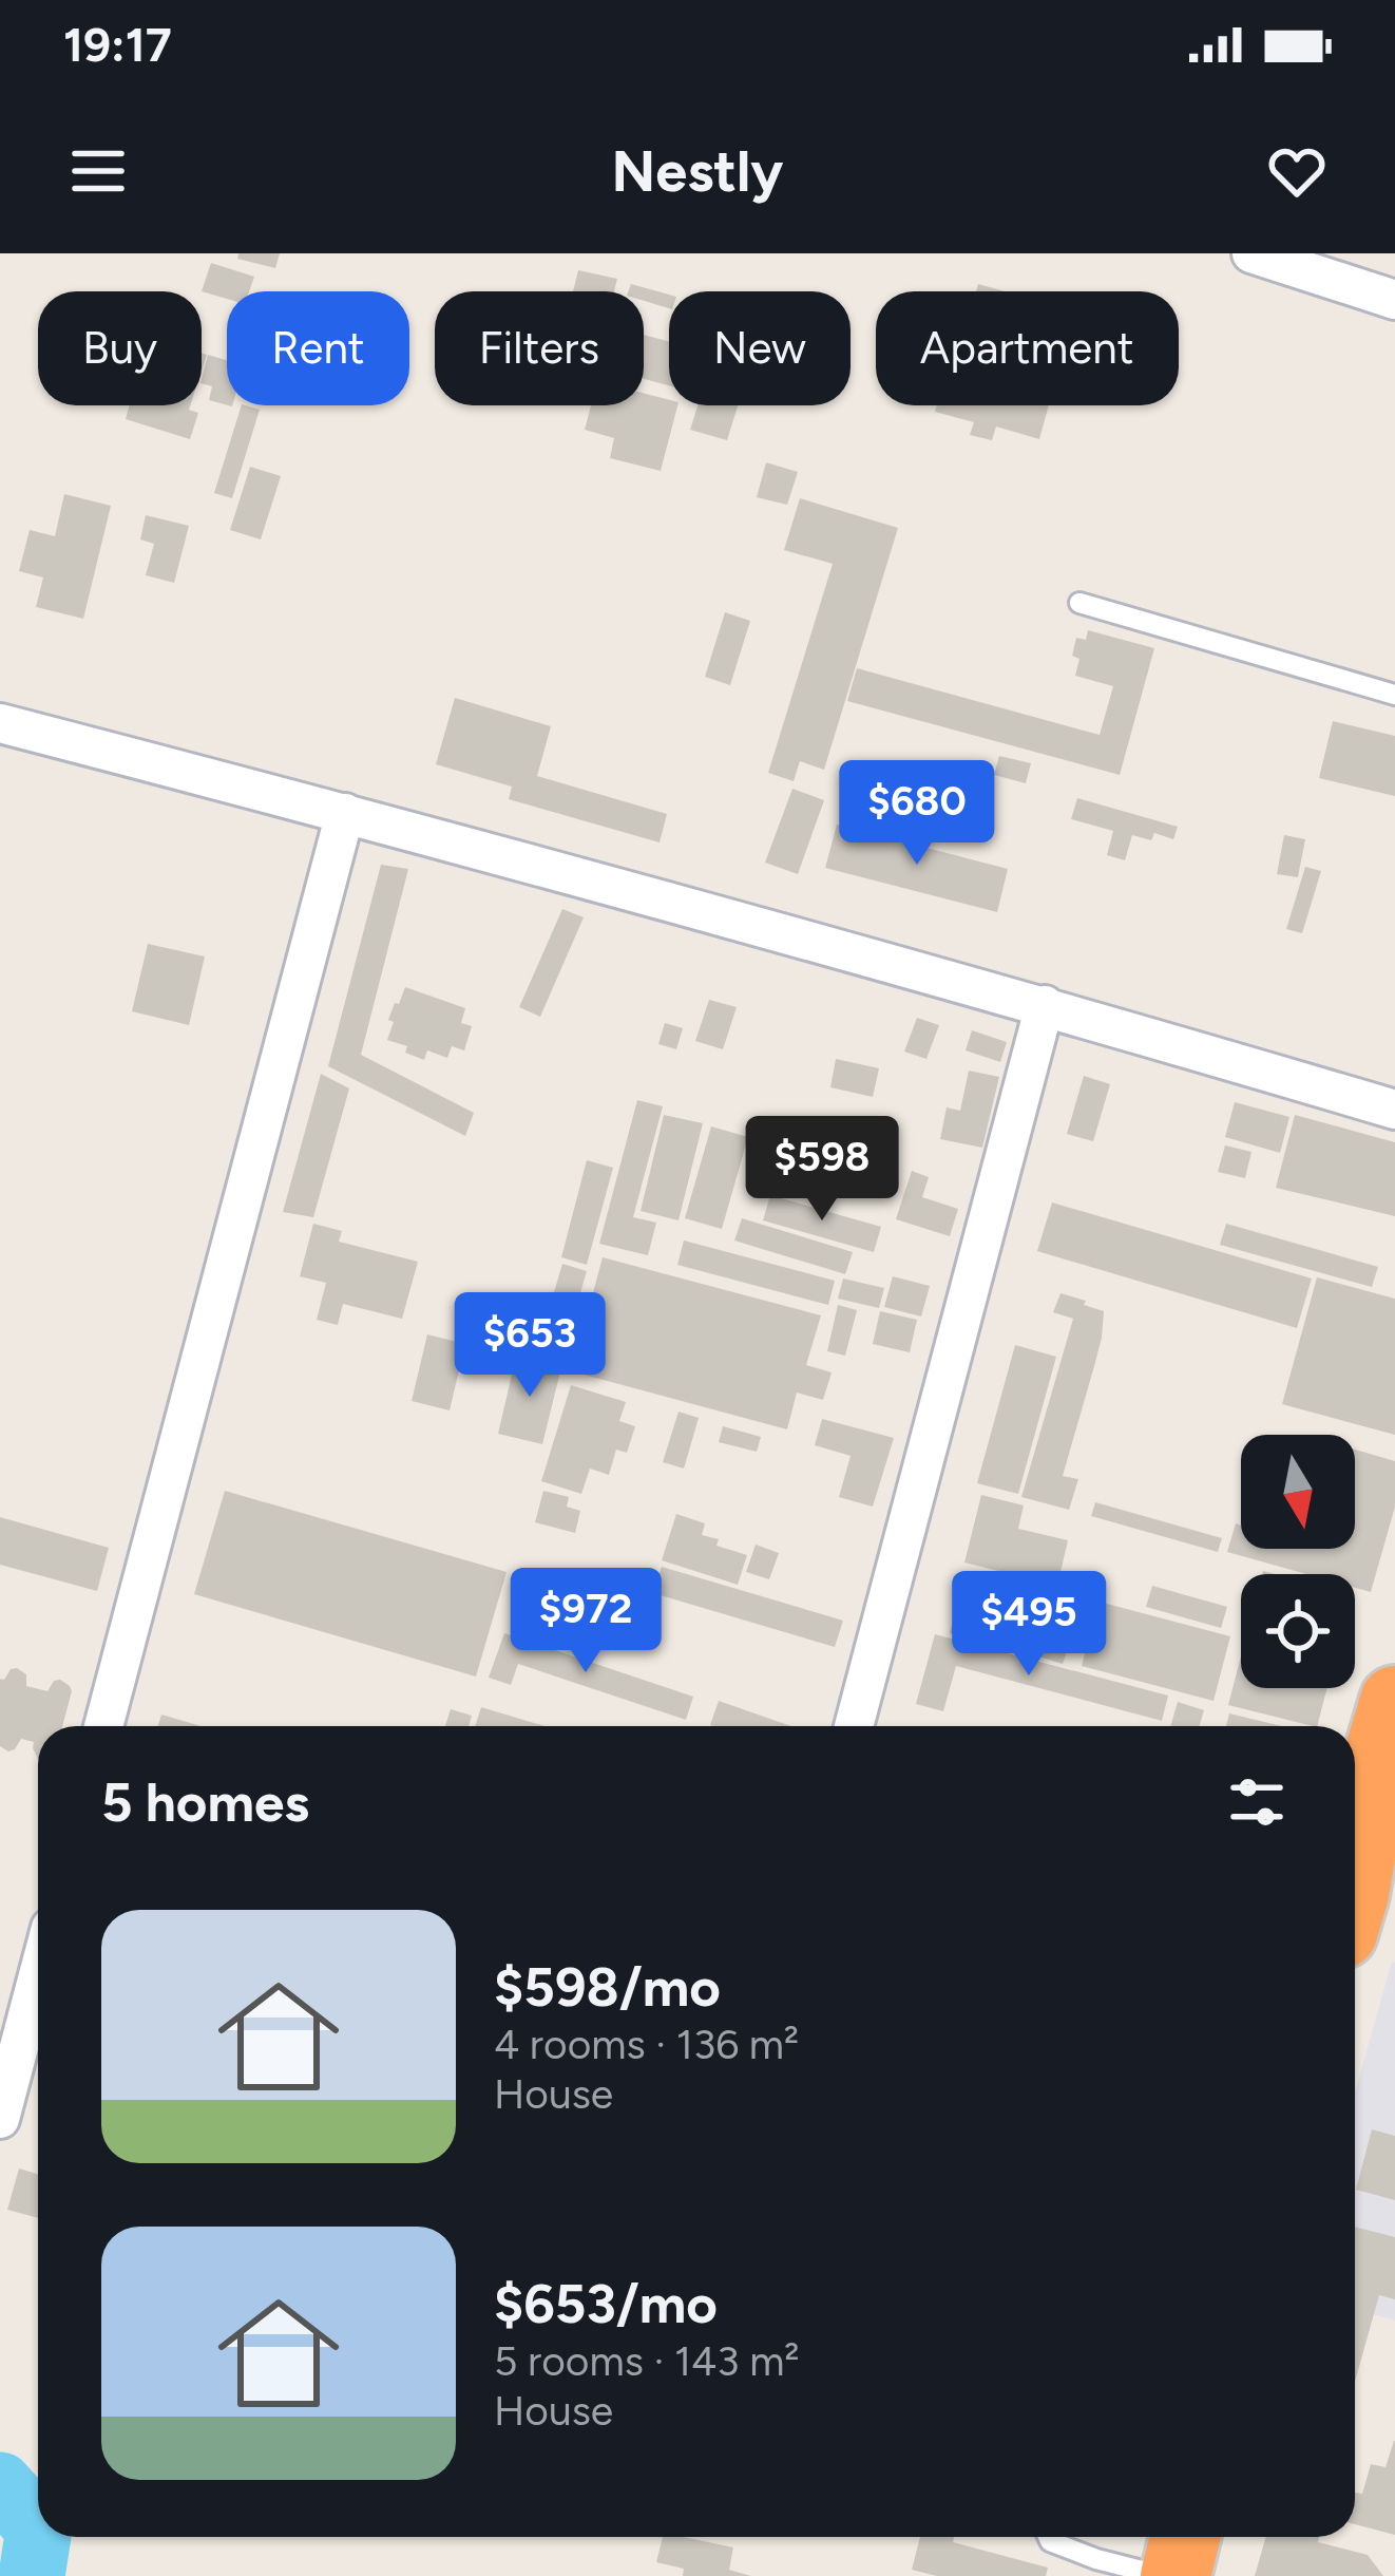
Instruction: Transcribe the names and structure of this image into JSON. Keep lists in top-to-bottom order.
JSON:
{
  "north": "bottom",
  "page": {
    "status": "19:17",
    "header": "Nestly",
    "chip": [
      "Buy",
      "Rent",
      "Filters",
      "New",
      "Apartment"
    ],
    "price": [
      "$680",
      "$598",
      "$653",
      "$972",
      "$495"
    ],
    "heading": "5 homes",
    "list": [
      {
        "name": "$598/mo",
        "note": "4 rooms · 136 m² · House"
      },
      {
        "name": "$653/mo",
        "note": "5 rooms · 143 m² · House"
      }
    ]
  }
}
